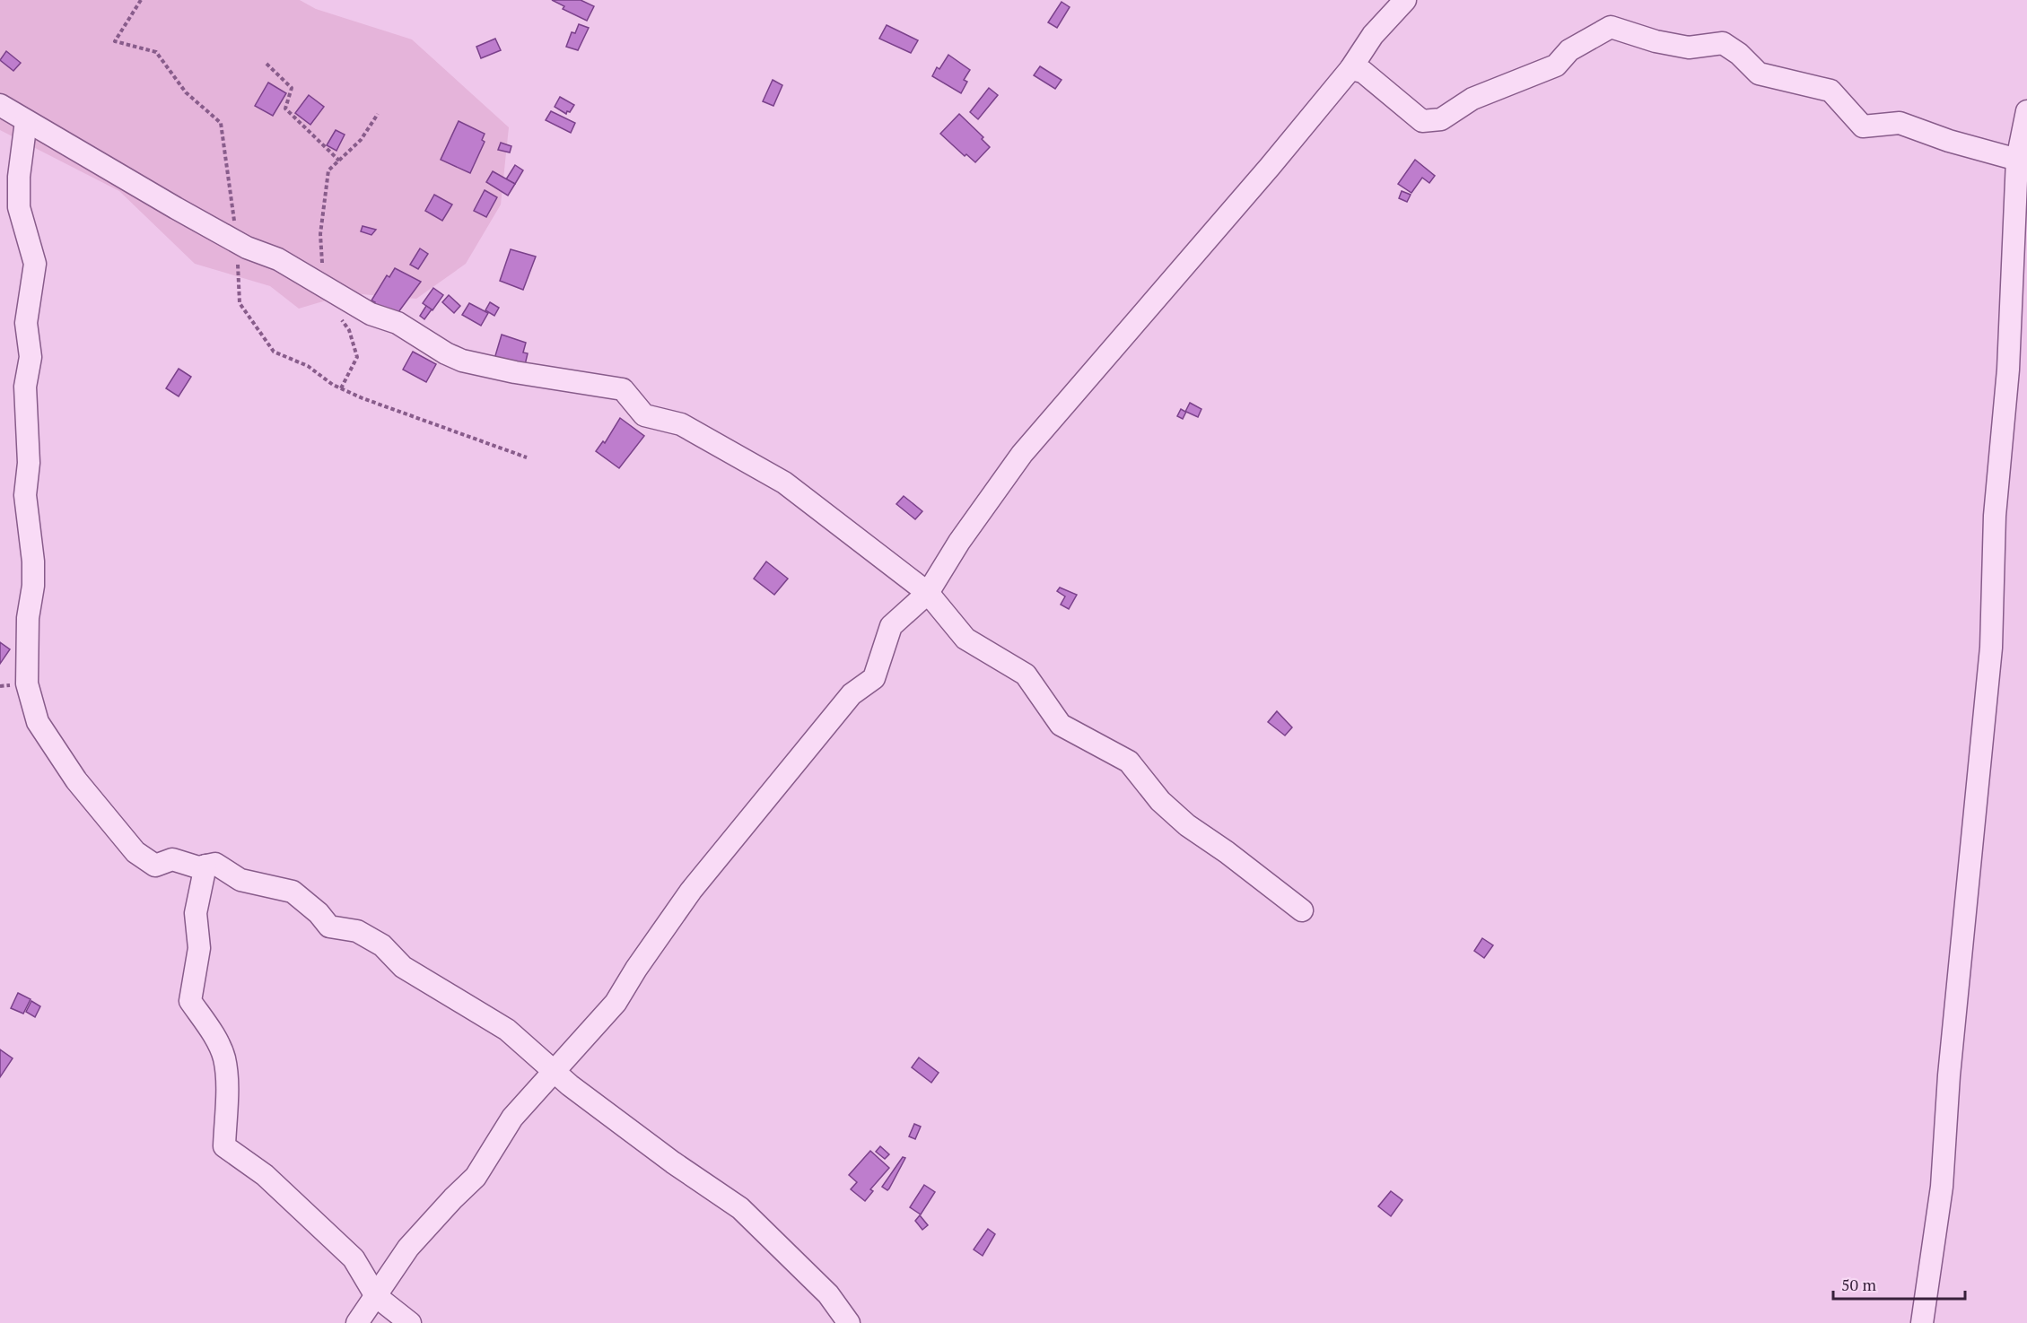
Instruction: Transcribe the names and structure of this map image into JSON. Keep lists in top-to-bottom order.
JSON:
{
  "scale_bar": "50 m"
}
